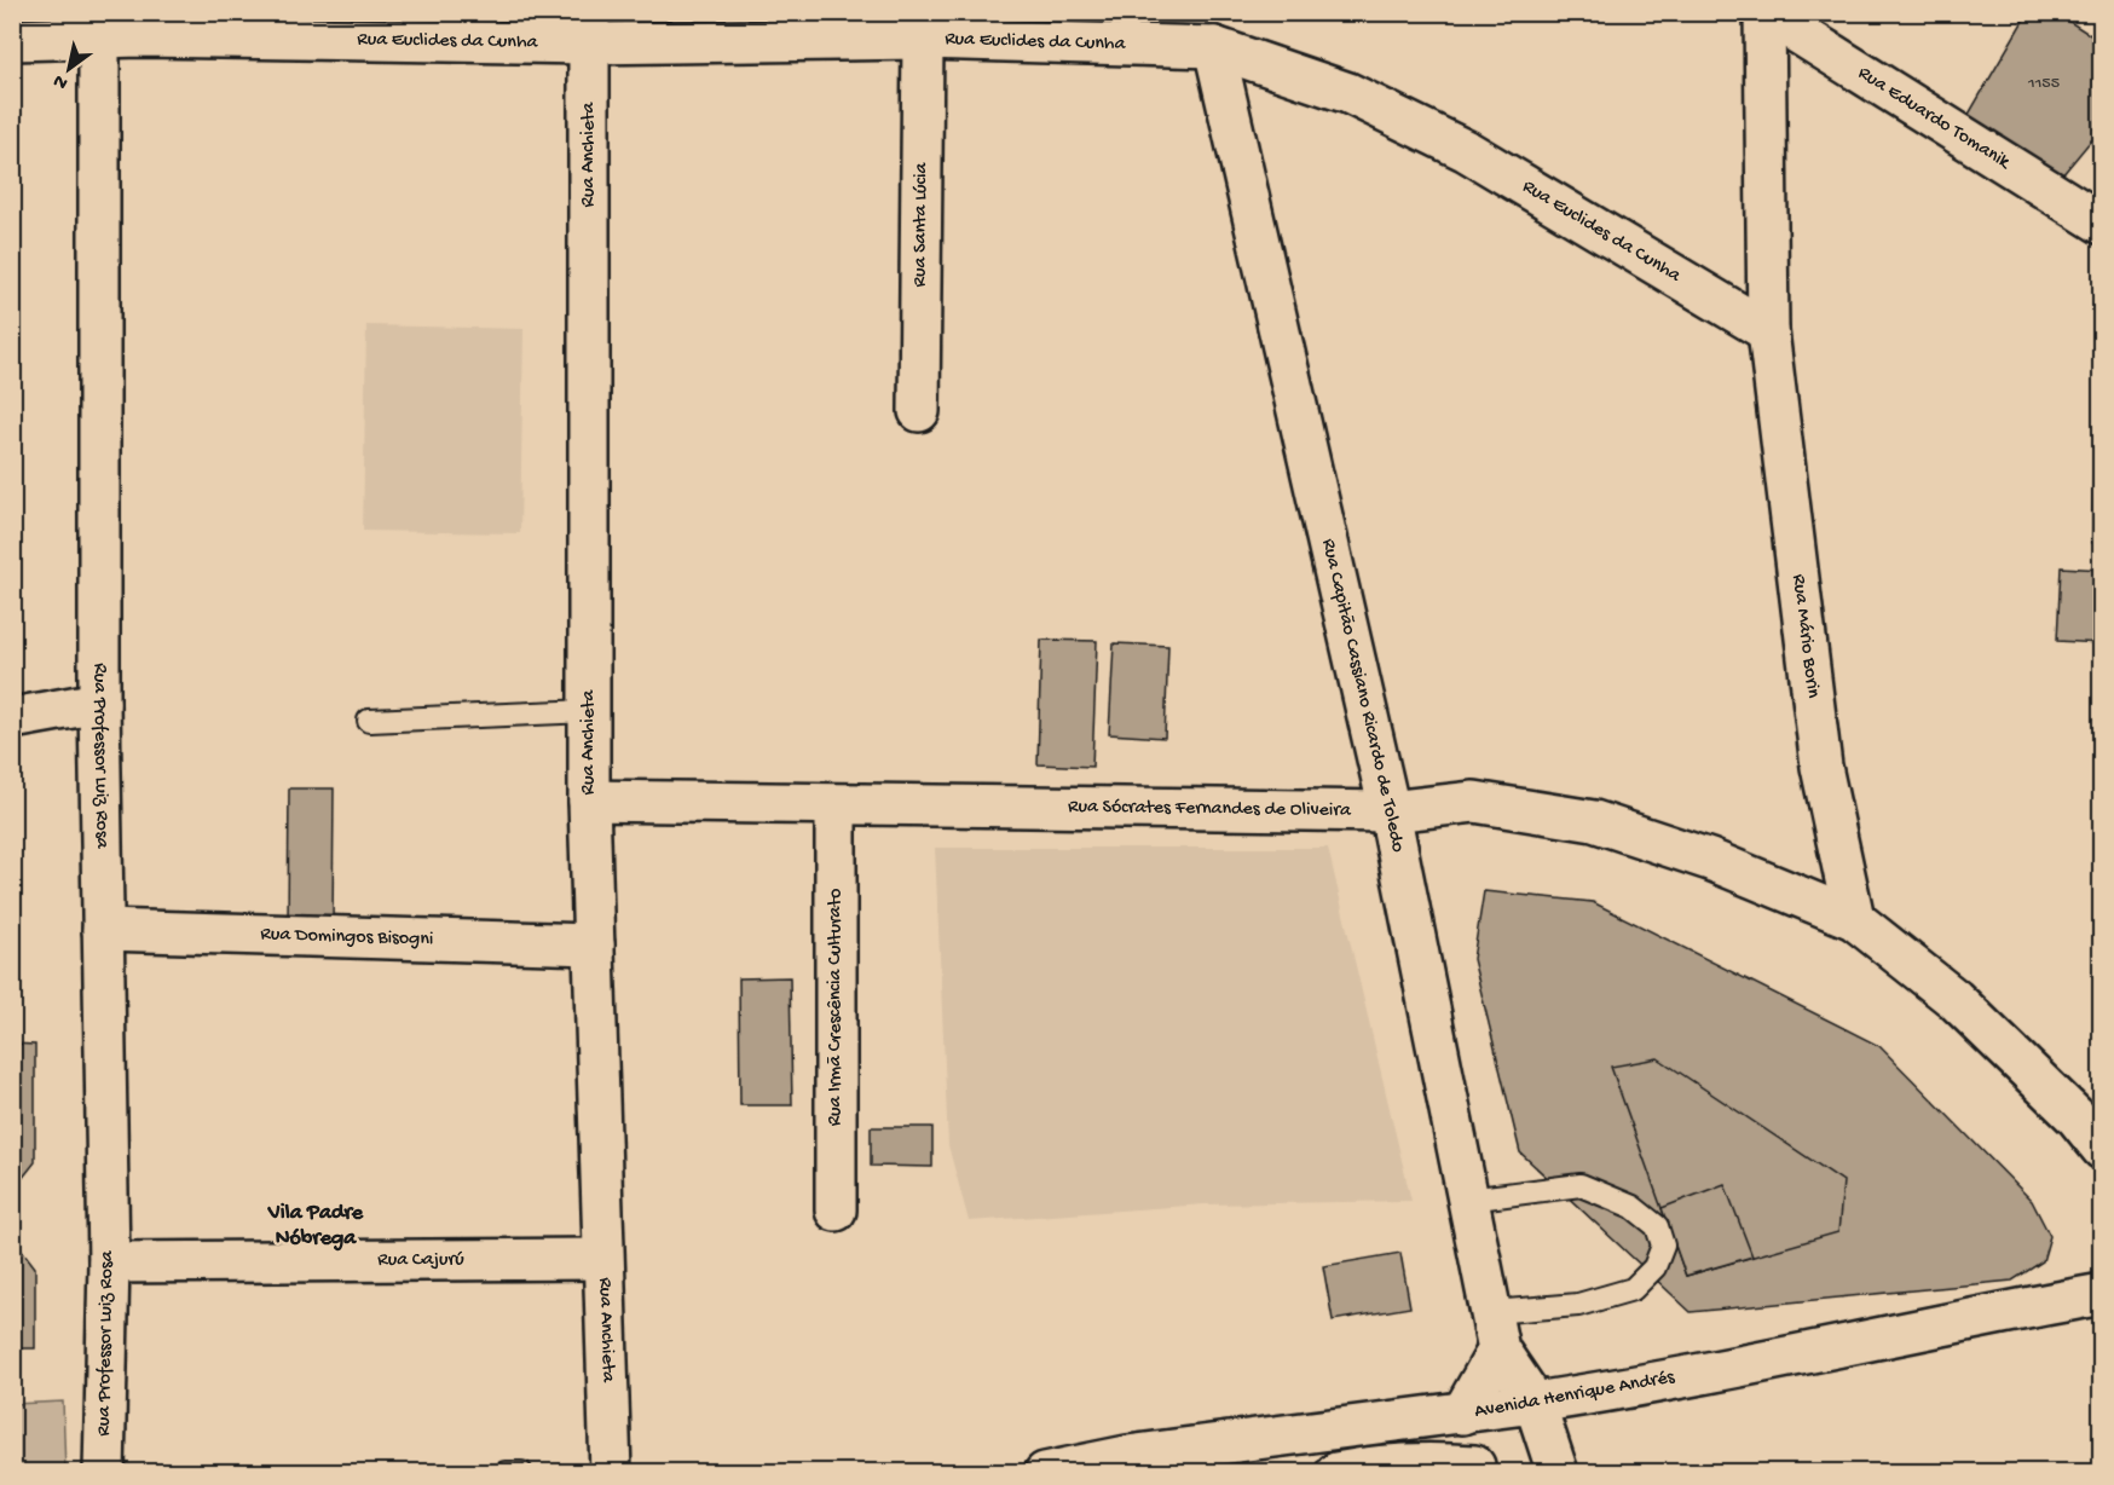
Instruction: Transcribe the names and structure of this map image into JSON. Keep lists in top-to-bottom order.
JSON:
{
  "streets": {
    "street": [
      "Rua Euclides da Cunha",
      "Rua Eduardo Tomanik",
      "Rua Anchieta",
      "Rua Santa Lúcia",
      "Rua Mário Borin",
      "Rua Capitão Cassiano Ricardo de Toledo",
      "Rua Professor Luiz Rosa",
      "Rua Sócrates Fernandes de Oliveira",
      "Rua Domingos Bisogni",
      "Rua Irmã Crescência Culturato",
      "Rua Cajurú",
      "Avenida Henrique Andrés"
    ]
  },
  "crossings": [
    ["Rua Euclides da Cunha", "Rua Anchieta"],
    ["Rua Euclides da Cunha", "Rua Santa Lúcia"],
    ["Rua Euclides da Cunha", "Rua Mário Borin"],
    ["Rua Euclides da Cunha", "Rua Capitão Cassiano Ricardo de Toledo"],
    ["Rua Euclides da Cunha", "Rua Professor Luiz Rosa"],
    ["Rua Eduardo Tomanik", "Rua Mário Borin"],
    ["Rua Anchieta", "Rua Sócrates Fernandes de Oliveira"],
    ["Rua Anchieta", "Rua Domingos Bisogni"],
    ["Rua Anchieta", "Rua Cajurú"],
    ["Rua Mário Borin", "Rua Sócrates Fernandes de Oliveira"],
    ["Rua Capitão Cassiano Ricardo de Toledo", "Rua Sócrates Fernandes de Oliveira"],
    ["Rua Capitão Cassiano Ricardo de Toledo", "Avenida Henrique Andrés"],
    ["Rua Professor Luiz Rosa", "Rua Domingos Bisogni"],
    ["Rua Professor Luiz Rosa", "Rua Cajurú"],
    ["Rua Sócrates Fernandes de Oliveira", "Rua Irmã Crescência Culturato"]
  ],
  "districts": ["Vila Padre Nóbrega"],
  "house_numbers": ["1155"],
  "north": "bottom left"
}
